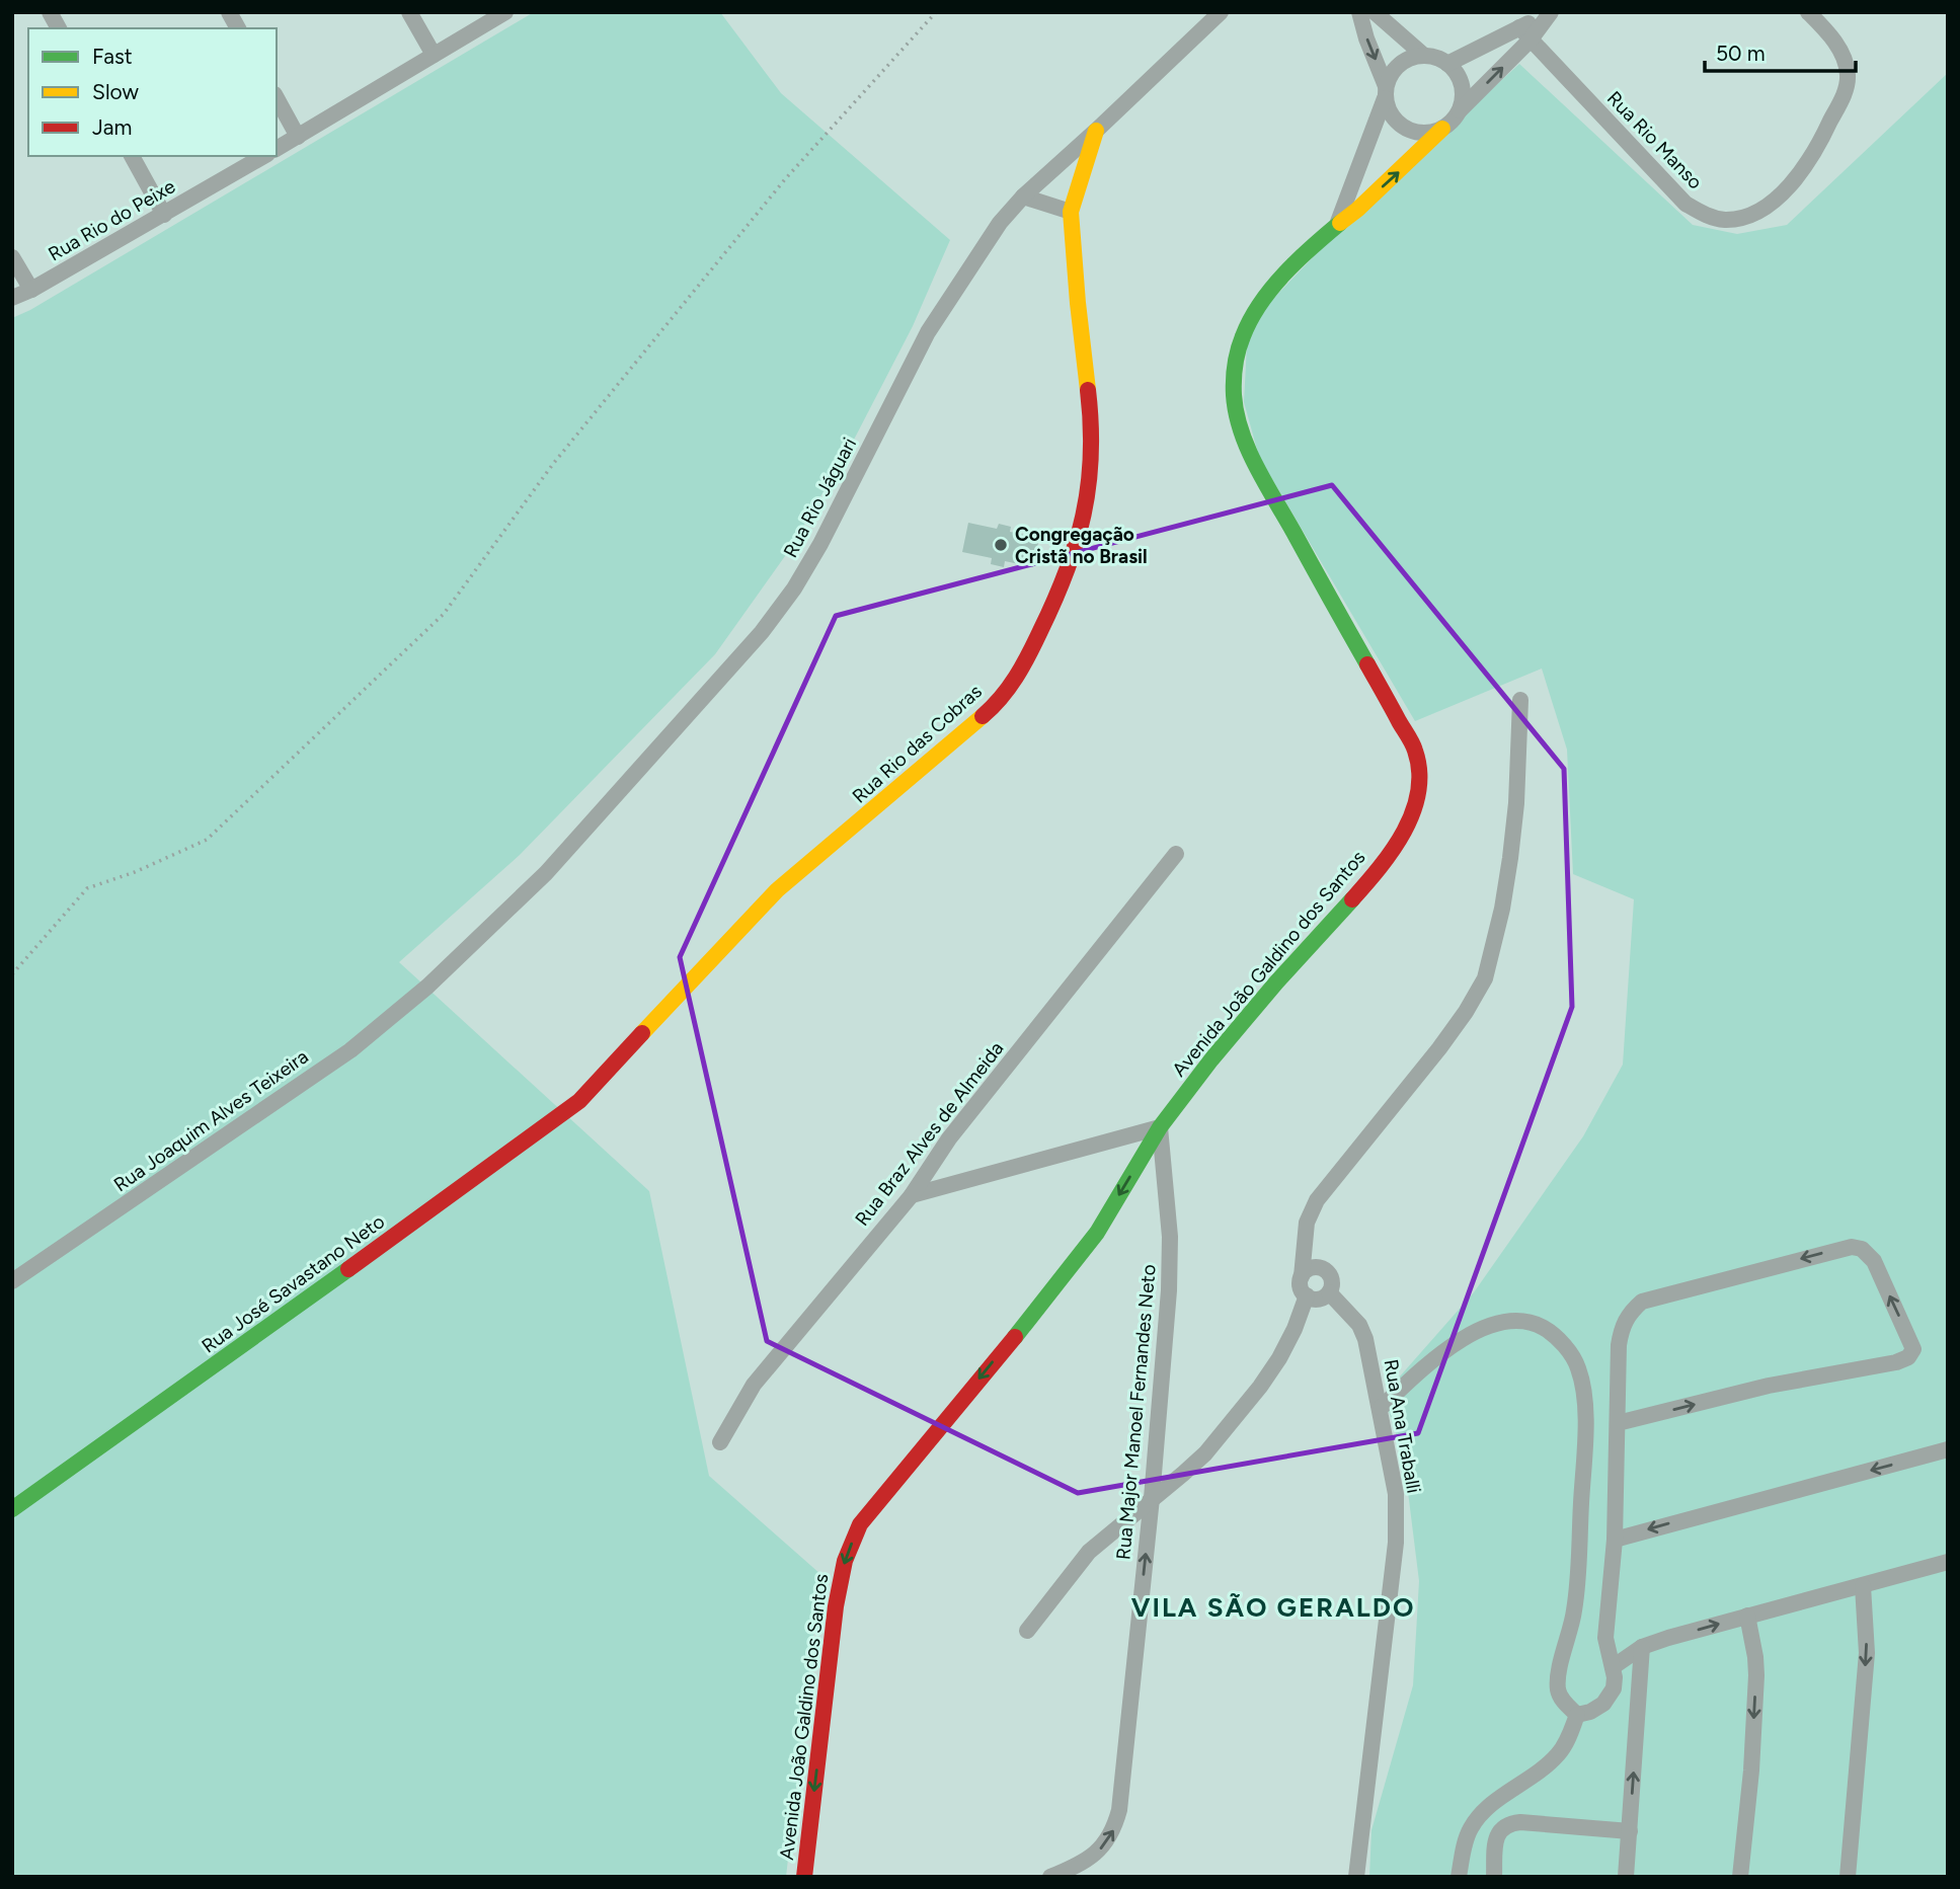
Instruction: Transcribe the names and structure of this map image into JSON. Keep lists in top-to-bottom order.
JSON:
{
  "streets": {
    "street": [
      "Rua Rio Manso",
      "Rua Rio do Peixe",
      "Rua Rio Jáguari",
      "Rua Rio das Cobras",
      "Avenida João Galdino dos Santos",
      "Rua Joaquim Alves Teixeira",
      "Rua Braz Alves de Almeida",
      "Rua José Savastano Neto",
      "Rua Major Manoel Fernandes Neto",
      "Rua Ana Traballi"
    ]
  },
  "crossings": [
    ["Rua Rio Jáguari", "Rua Rio das Cobras"],
    ["Rua Rio Jáguari", "Rua Joaquim Alves Teixeira"],
    ["Rua Rio das Cobras", "Rua José Savastano Neto"],
    ["Avenida João Galdino dos Santos", "Rua Major Manoel Fernandes Neto"]
  ],
  "one_way": ["Rua Major Manoel Fernandes Neto"],
  "districts": ["VILA SÃO GERALDO"],
  "places": ["Congregação Cristã no Brasil"],
  "legend": ["Fast", "Slow", "Jam"],
  "scale_bar": "50 m"
}
